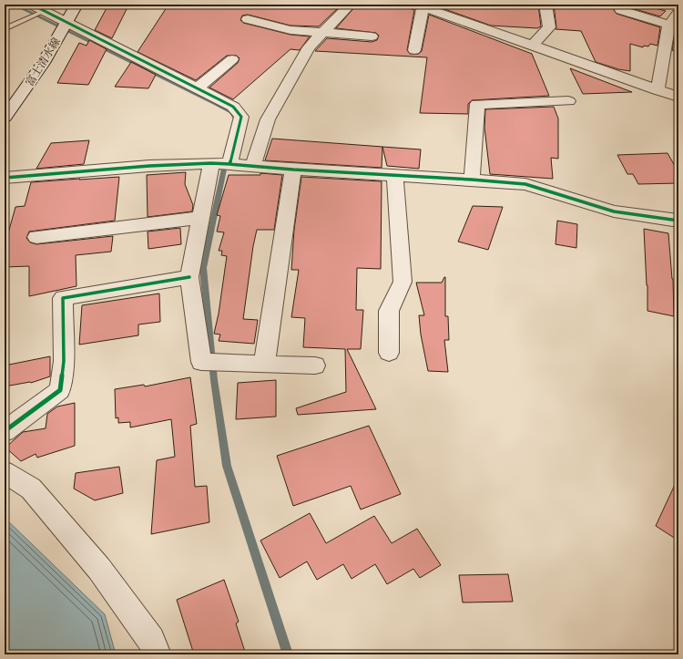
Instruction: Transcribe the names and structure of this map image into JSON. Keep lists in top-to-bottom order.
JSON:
{
  "streets": {
    "street": ["富士清水線"]
  }
}
